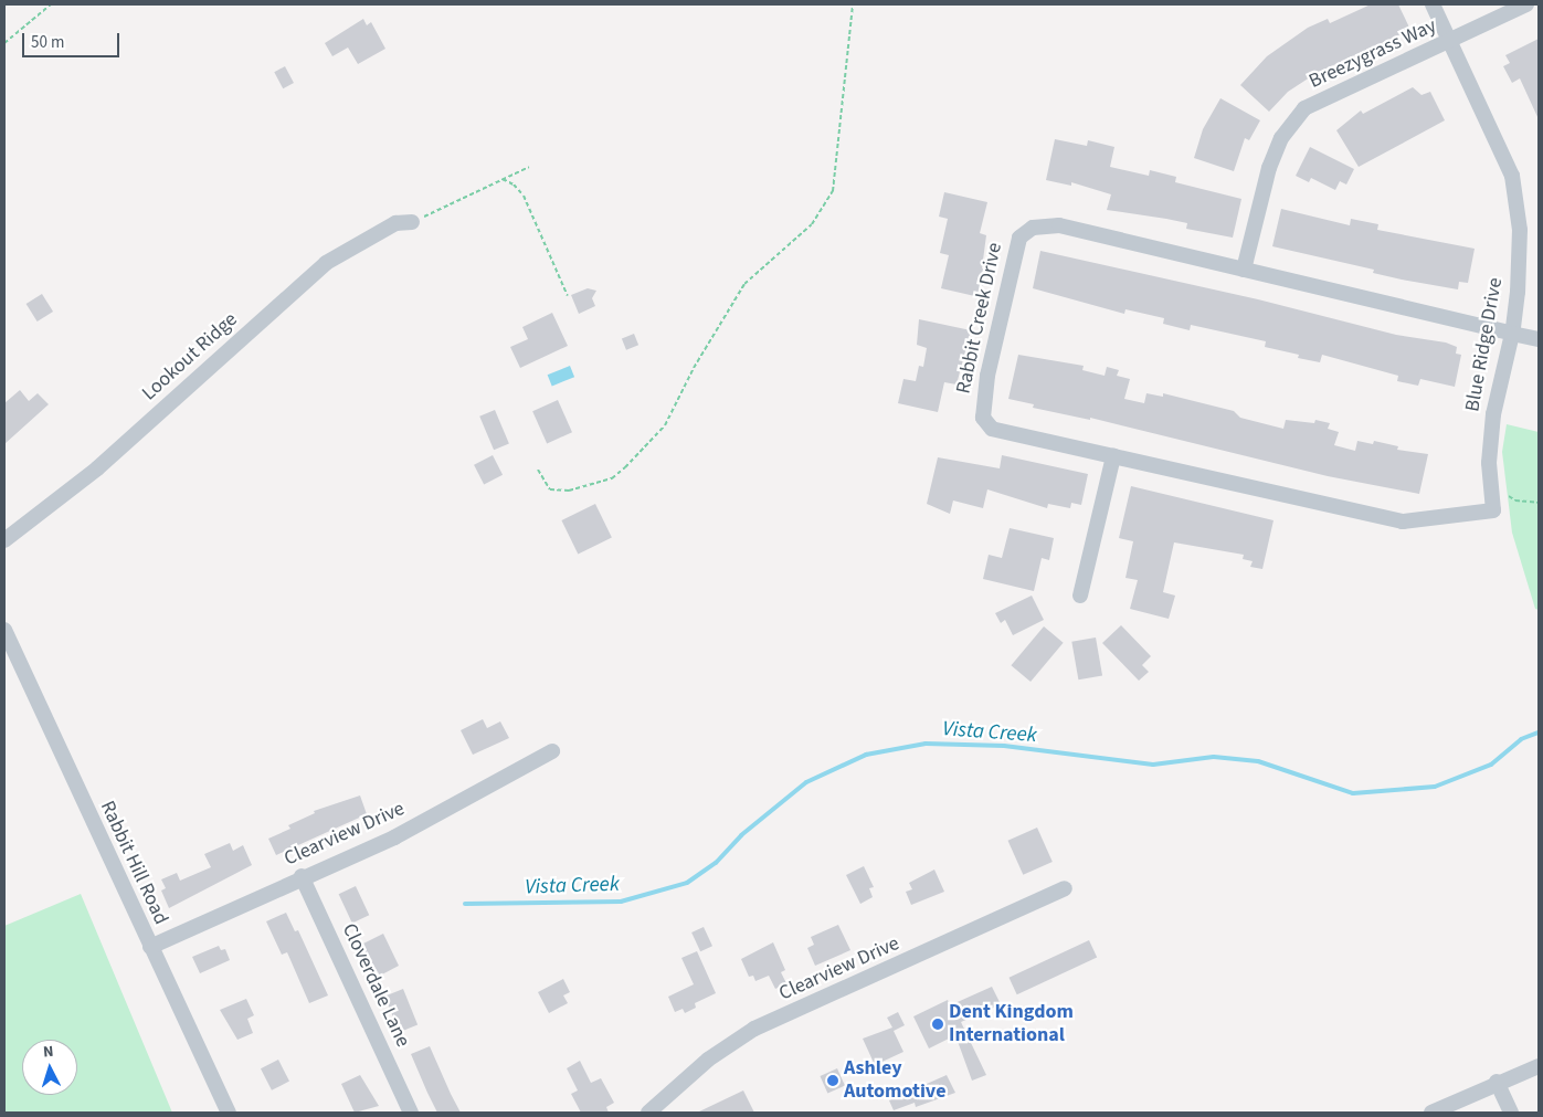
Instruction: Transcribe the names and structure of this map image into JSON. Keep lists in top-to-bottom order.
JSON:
{
  "streets": {
    "street": [
      "Breezygrass Way",
      "Rabbit Creek Drive",
      "Blue Ridge Drive",
      "Lookout Ridge",
      "Clearview Drive",
      "Rabbit Hill Road",
      "Cloverdale Lane"
    ]
  },
  "crossings": [
    ["Breezygrass Way", "Rabbit Creek Drive"],
    ["Breezygrass Way", "Blue Ridge Drive"],
    ["Rabbit Creek Drive", "Blue Ridge Drive"],
    ["Clearview Drive", "Rabbit Hill Road"],
    ["Clearview Drive", "Cloverdale Lane"]
  ],
  "water": ["Vista Creek"],
  "places": ["Dent Kingdom International", "Ashley Automotive"],
  "scale_bar": "50 m",
  "north": "top"
}
